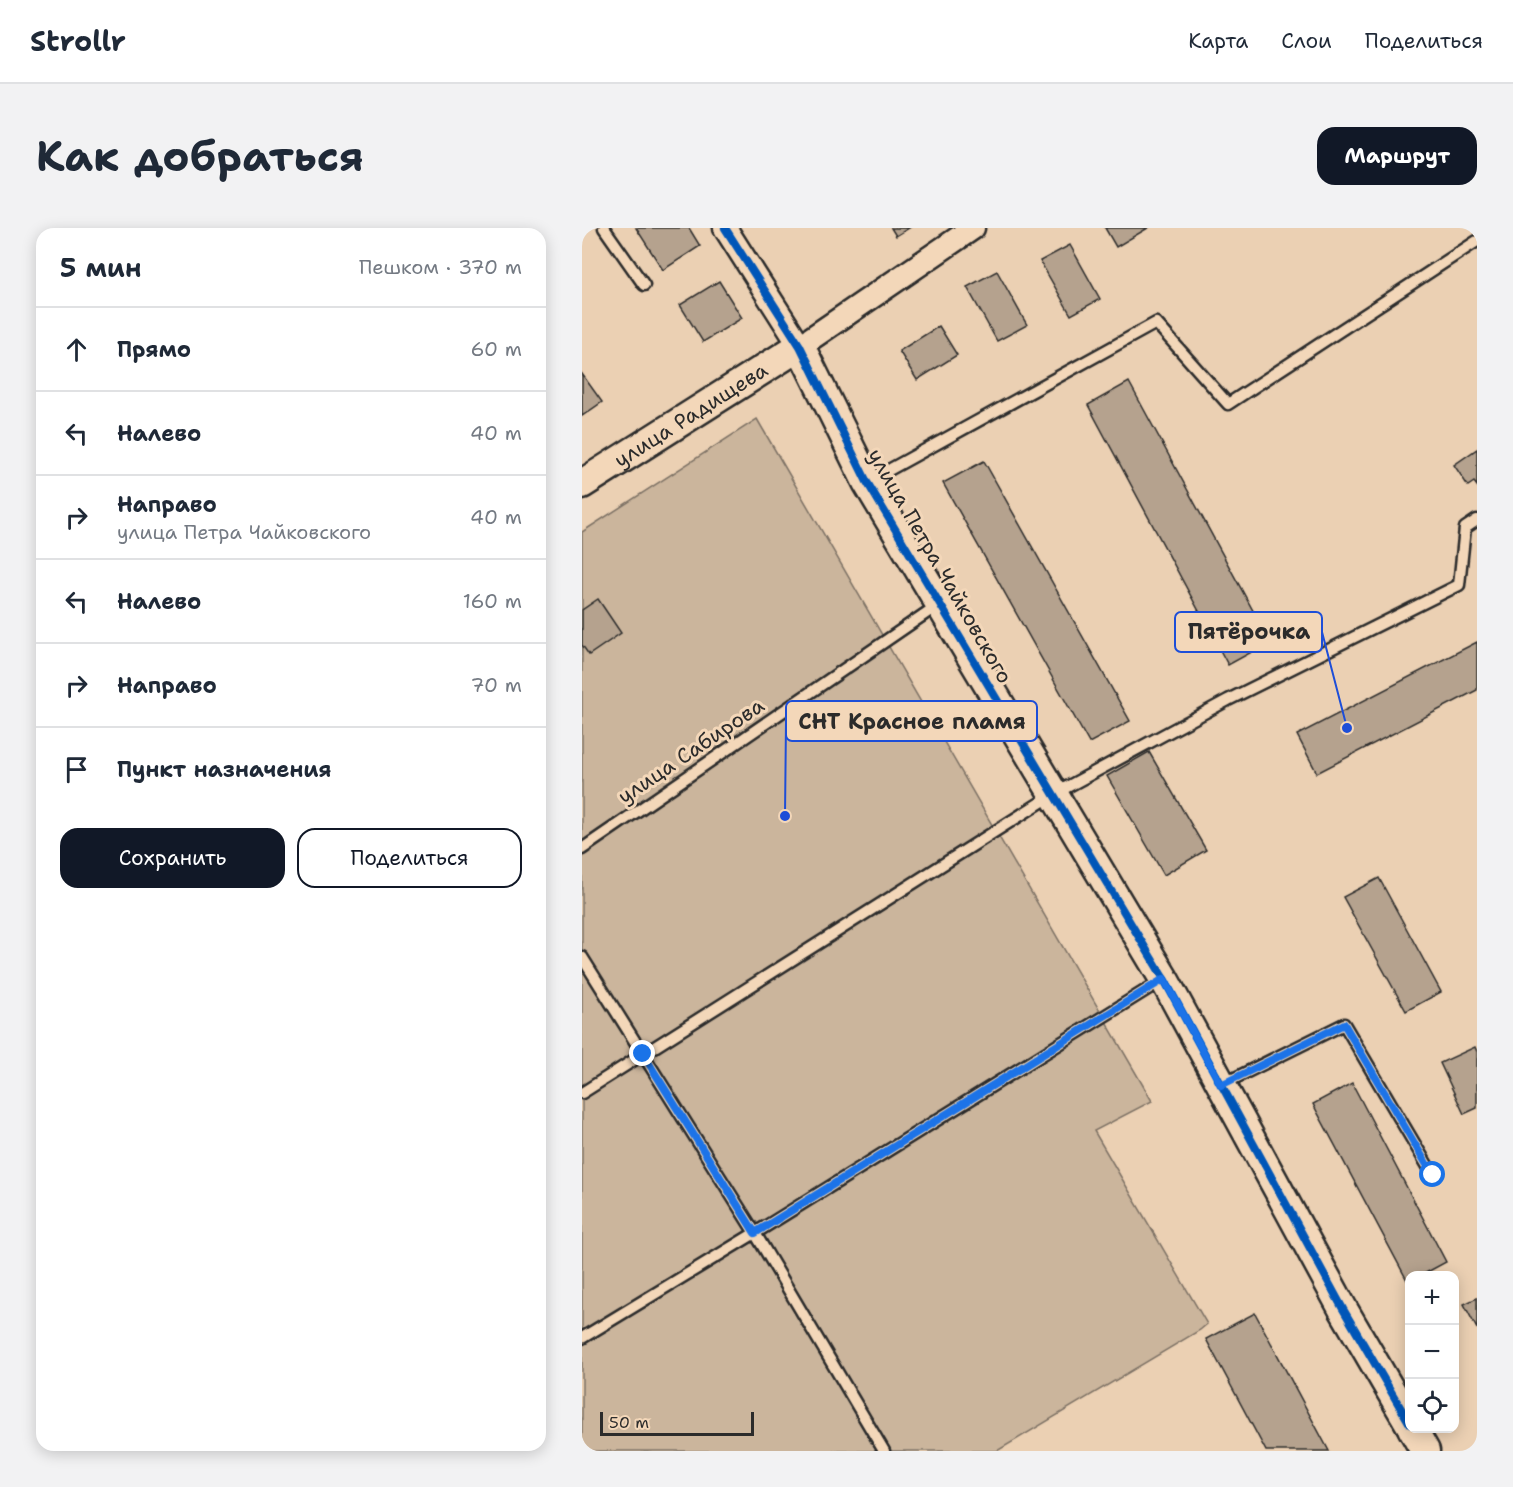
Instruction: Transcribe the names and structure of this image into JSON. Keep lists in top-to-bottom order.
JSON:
{
  "streets": {
    "street": ["улица Радищева", "улица Петра Чайковского"],
    "lane": ["улица Сабирова"]
  },
  "crossings": [
    ["улица Радищева", "улица Петра Чайковского"],
    ["улица Петра Чайковского", "улица Сабирова"]
  ],
  "places": ["Пятёрочка", "СНТ Красное пламя"],
  "scale_bar": "50 m",
  "page": {
    "header": "Strollr",
    "nav": ["Карта", "Слои", "Поделиться"],
    "buttons": [
      "Маршрут",
      ["Сохранить", "Поделиться"]
    ],
    "title": "Как добраться",
    "heading": ["5 мин", "Пешком · 370 m"],
    "list": [
      ["Прямо", "60 m"],
      ["Налево", "40 m"],
      ["Направо", "улица Петра Чайковского", "40 m"],
      ["Налево", "160 m"],
      ["Направо", "70 m"],
      "Пункт назначения"
    ],
    "map_buttons": ["+", "−"],
    "scale": "50 m"
  }
}
